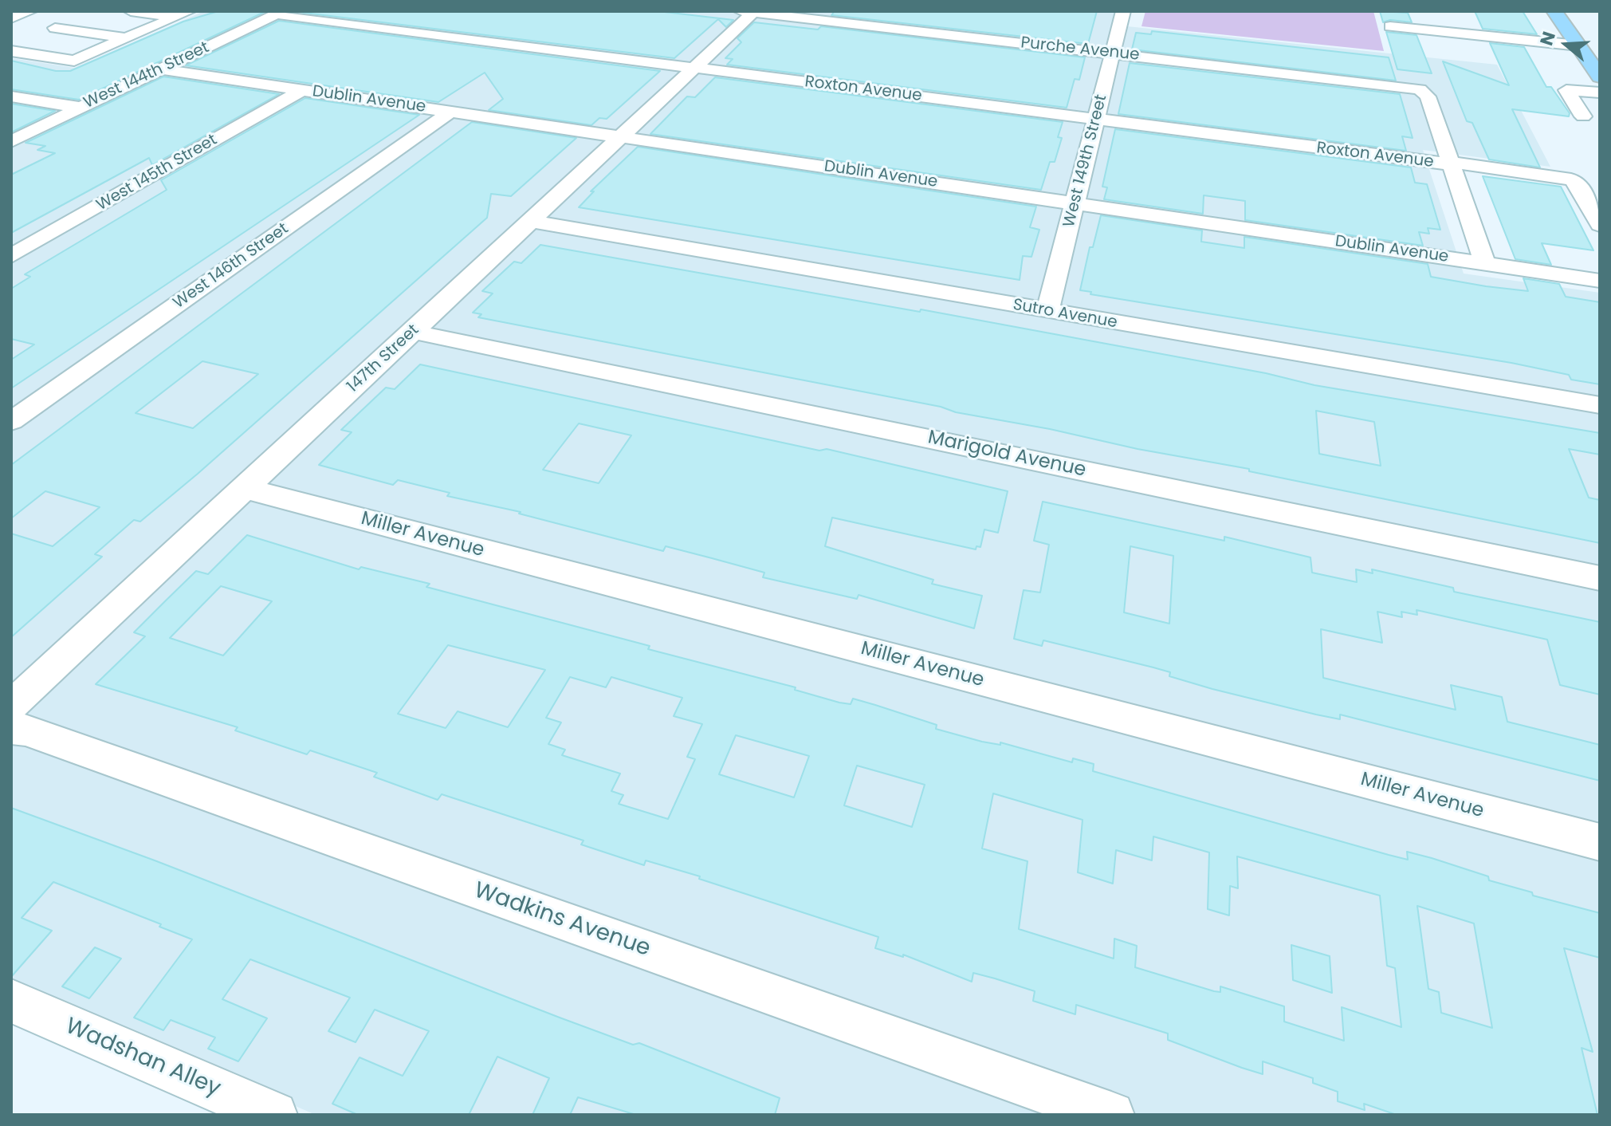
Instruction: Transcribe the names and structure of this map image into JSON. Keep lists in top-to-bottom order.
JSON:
{
  "streets": {
    "street": [
      "Purche Avenue",
      "West 144th Street",
      "Roxton Avenue",
      "Dublin Avenue",
      "West 149th Street",
      "West 145th Street",
      "West 146th Street",
      "Sutro Avenue",
      "147th Street",
      "Marigold Avenue",
      "Miller Avenue",
      "Wadkins Avenue",
      "Wadshan Alley"
    ]
  },
  "crossings": [
    ["Purche Avenue", "Roxton Avenue"],
    ["Purche Avenue", "West 149th Street"],
    ["Purche Avenue", "147th Street"],
    ["West 144th Street", "Roxton Avenue"],
    ["West 144th Street", "Dublin Avenue"],
    ["Roxton Avenue", "West 149th Street"],
    ["Roxton Avenue", "147th Street"],
    ["Dublin Avenue", "West 149th Street"],
    ["Dublin Avenue", "West 145th Street"],
    ["Dublin Avenue", "West 146th Street"],
    ["Dublin Avenue", "147th Street"],
    ["West 149th Street", "Sutro Avenue"],
    ["Sutro Avenue", "147th Street"],
    ["147th Street", "Marigold Avenue"],
    ["147th Street", "Miller Avenue"]
  ],
  "north": "left"
}
